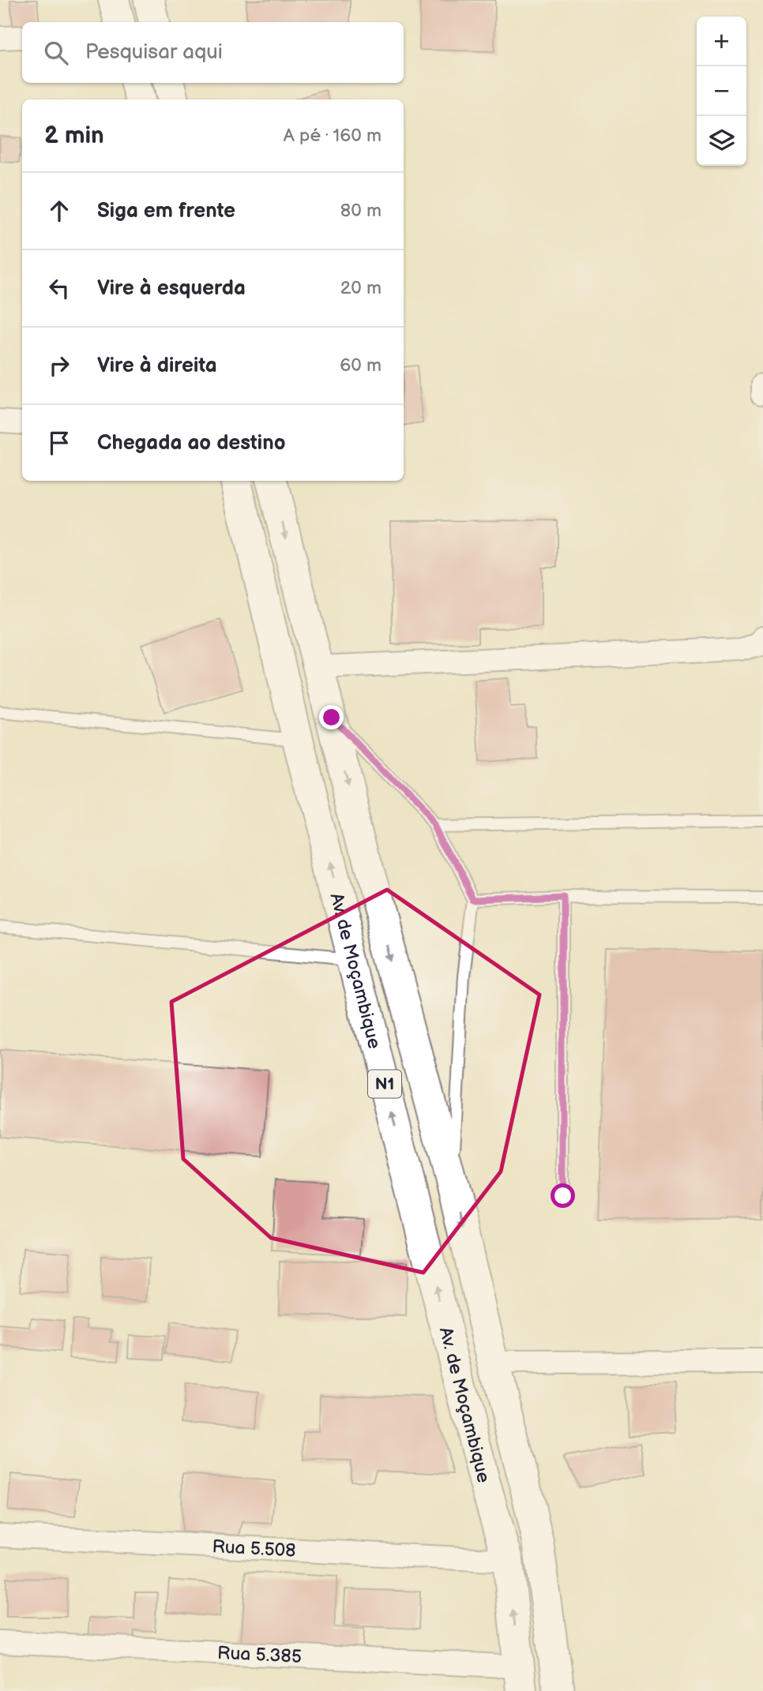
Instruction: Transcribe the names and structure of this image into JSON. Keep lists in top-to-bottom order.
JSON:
{
  "streets": {
    "highway": ["Av. de Moçambique", "N1"],
    "street": ["Rua 5.508", "Rua 5.385"]
  },
  "crossings": [
    ["Av. de Moçambique", "Rua 5.508"],
    ["Av. de Moçambique", "Rua 5.385"]
  ],
  "page": {
    "map_buttons": ["+", "−"],
    "search": "Pesquisar aqui",
    "heading": ["2 min", "A pé · 160 m"],
    "list": [
      ["Siga em frente", "80 m"],
      ["Vire à esquerda", "20 m"],
      ["Vire à direita", "60 m"],
      "Chegada ao destino"
    ]
  }
}
